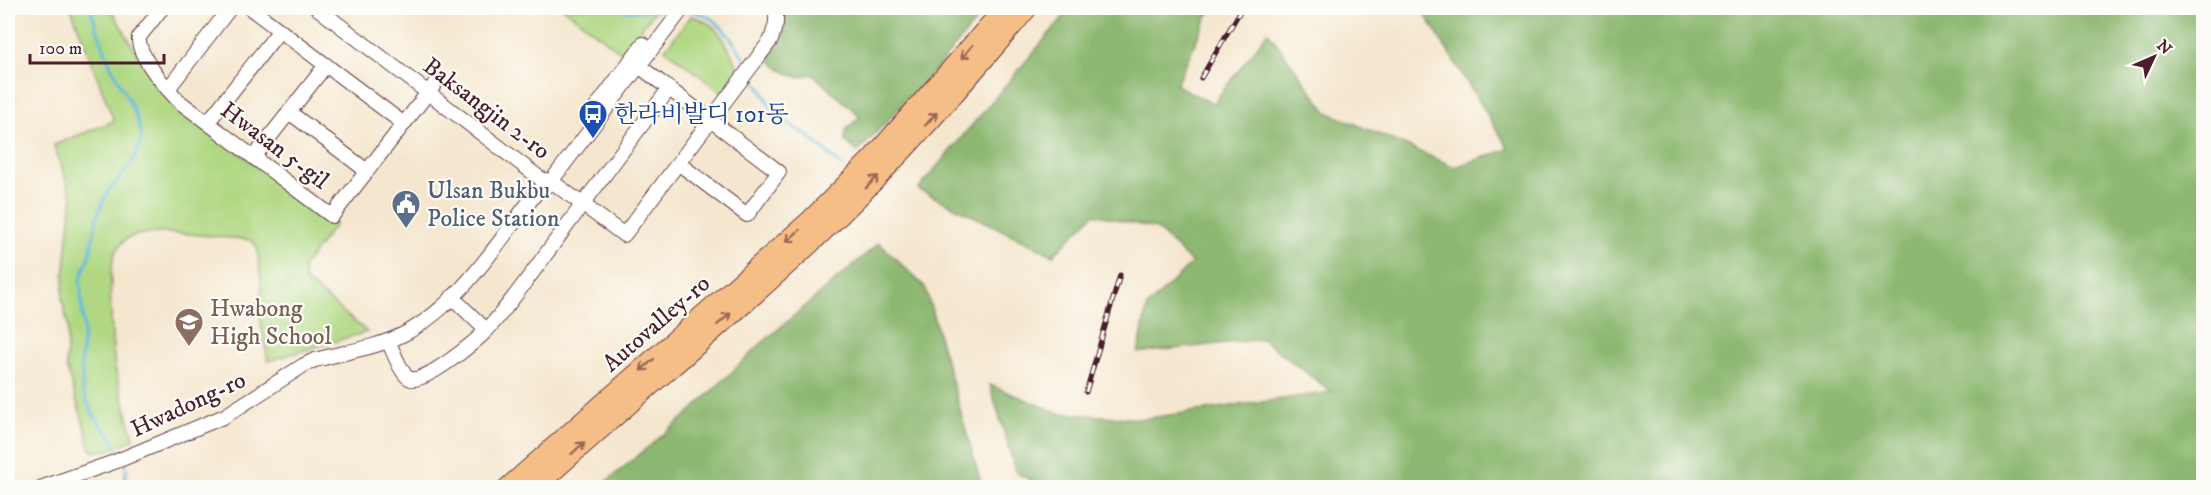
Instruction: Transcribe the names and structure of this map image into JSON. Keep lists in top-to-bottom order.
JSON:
{
  "streets": {
    "highway": ["Autovalley-ro"],
    "street": ["Baksangjin 2-ro", "Hwasan 5-gil", "Hwadong-ro"]
  },
  "crossings": [
    ["Baksangjin 2-ro", "Hwasan 5-gil"],
    ["Baksangjin 2-ro", "Hwadong-ro"]
  ],
  "places": {
    "bus stop": ["한라비발디 101동"],
    "public building": ["Ulsan Bukbu Police Station"],
    "school or university": ["Hwabong High School"]
  },
  "scale_bar": "100 m",
  "north": "top right"
}
